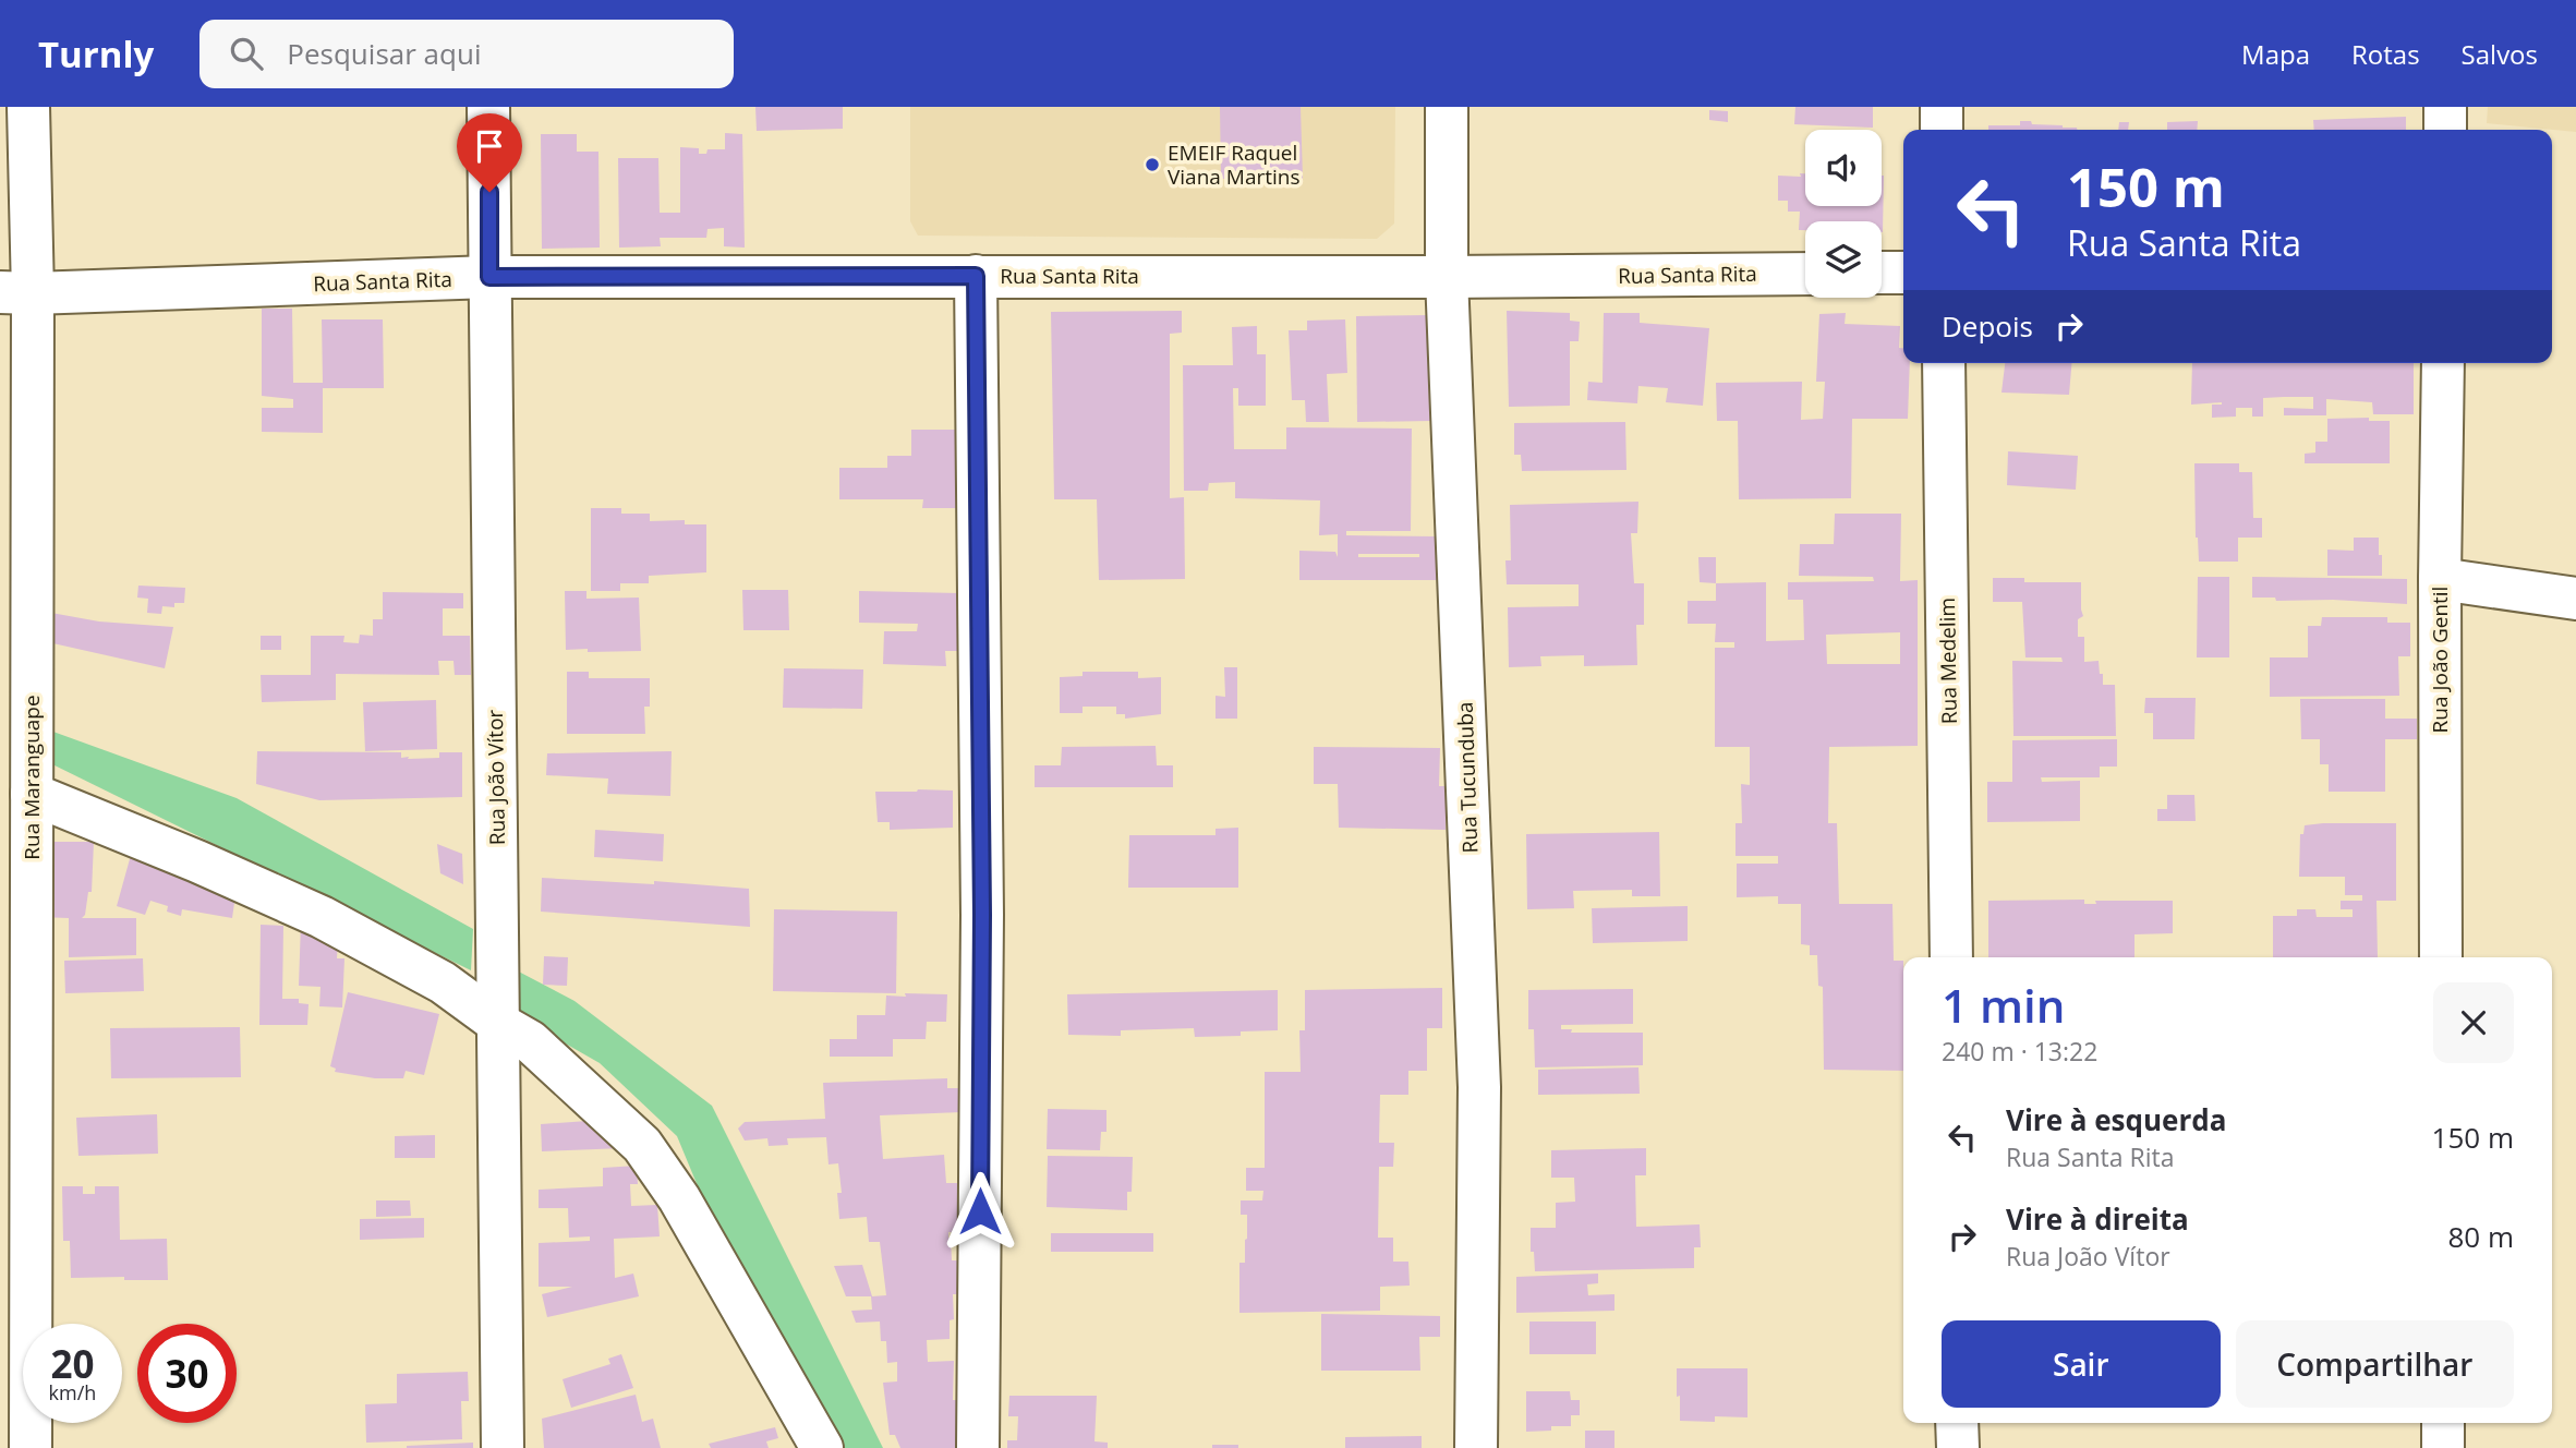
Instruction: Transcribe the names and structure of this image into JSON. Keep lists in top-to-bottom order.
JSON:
{
  "streets": {
    "street": [
      "Rua Santa Rita",
      "Rua João Gentil",
      "Rua Medelim",
      "Rua Maranguape",
      "Rua João Vítor",
      "Rua Tucunduba"
    ]
  },
  "crossings": [
    ["Rua Santa Rita", "Rua Maranguape"],
    ["Rua Santa Rita", "Rua João Vítor"],
    ["Rua Santa Rita", "Rua Tucunduba"]
  ],
  "places": ["EMEIF Raquel Viana Martins"],
  "page": {
    "header": "Turnly",
    "search": "Pesquisar aqui",
    "nav": ["Mapa", "Rotas", "Salvos"],
    "turn": ["150 m", "Rua Santa Rita"],
    "then": "Depois",
    "heading": ["1 min", "240 m · 13:22"],
    "list": [
      {
        "name": "Vire à esquerda",
        "note": "Rua Santa Rita",
        "value": "150 m"
      },
      {
        "name": "Vire à direita",
        "note": "Rua João Vítor",
        "value": "80 m"
      }
    ],
    "buttons": ["Sair", "Compartilhar"],
    "speed": "20 km/h",
    "limit": "30"
  }
}
